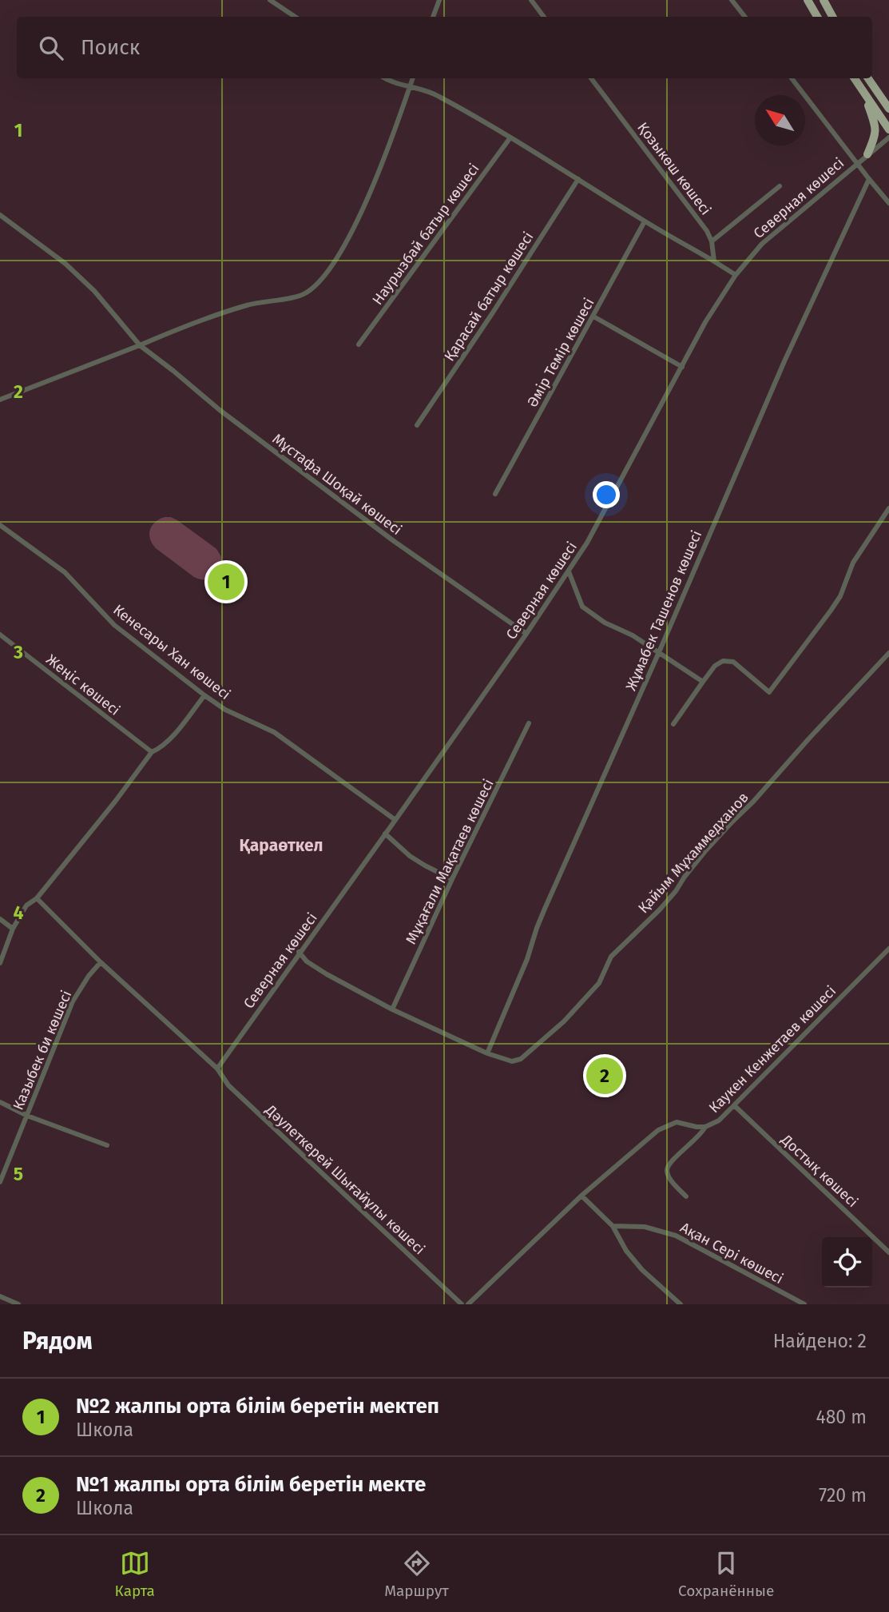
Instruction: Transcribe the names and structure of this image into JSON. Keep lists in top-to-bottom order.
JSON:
{
  "streets": {
    "street": [
      "Қозыкөш көшесі",
      "Северная көшесі",
      "Наурызбай батыр көшесі",
      "Қарасай батыр көшесі",
      "Әмір Темір көшесі",
      "Мұстафа Шоқай көшесі",
      "Жұмабек Ташенов көшесі",
      "Кенесары Хан көшесі",
      "Жеңіс көшесі",
      "Қайым Мұхаммедханов",
      "Мұқағали Мақатаев көшесі",
      "Каукен Кенжетаев көшесі",
      "Казыбек би көшесі",
      "Достық көшесі",
      "Дәулеткерей Шығайұлы көшесі",
      "Ақан Сері көшесі"
    ]
  },
  "crossings": [
    ["Северная көшесі", "Мұстафа Шоқай көшесі"],
    ["Северная көшесі", "Кенесары Хан көшесі"],
    ["Северная көшесі", "Дәулеткерей Шығайұлы көшесі"],
    ["Жұмабек Ташенов көшесі", "Қайым Мұхаммедханов"],
    ["Каукен Кенжетаев көшесі", "Достық көшесі"],
    ["Казыбек би көшесі", "Дәулеткерей Шығайұлы көшесі"]
  ],
  "districts": ["Қараөткел"],
  "north": "top left",
  "page": {
    "search": "Поиск",
    "pins": ["1", "2"],
    "heading": ["Рядом", "Найдено: 2"],
    "list": [
      {
        "mark": "1",
        "name": "№2 жалпы орта білім беретін мектеп",
        "note": "Школа",
        "value": "480 m"
      },
      {
        "mark": "2",
        "name": "№1 жалпы орта білім беретін мекте",
        "note": "Школа",
        "value": "720 m"
      }
    ],
    "nav": ["Карта", "Маршрут", "Сохранённые"]
  },
  "grid": {
    "rows": [
      "1",
      "2",
      "3",
      "4",
      "5"
    ]
  }
}
